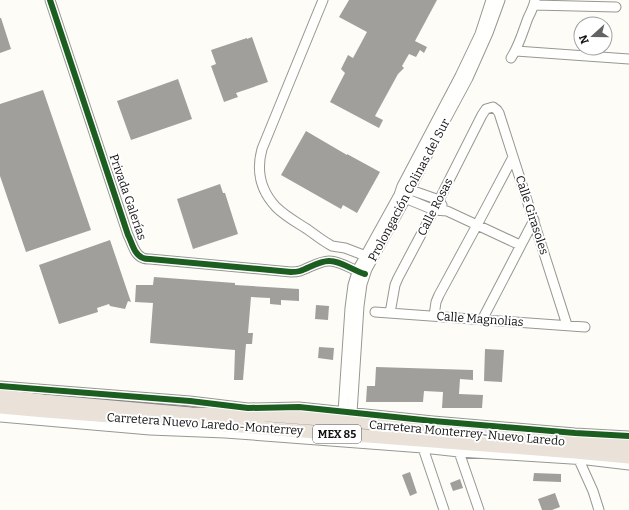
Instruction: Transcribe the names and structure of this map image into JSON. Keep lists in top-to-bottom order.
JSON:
{
  "streets": {
    "highway": ["Carretera Nuevo Laredo-Monterrey", "Carretera Monterrey-Nuevo Laredo", "MEX 85"],
    "street": [
      "Prolongación Colinas del Sur",
      "Privada Galerías",
      "Calle Rosas",
      "Calle Girasoles",
      "Calle Magnolias"
    ]
  },
  "crossings": [
    ["Prolongación Colinas del Sur", "Carretera Monterrey-Nuevo Laredo"],
    ["Calle Rosas", "Calle Girasoles"],
    ["Calle Rosas", "Calle Magnolias"],
    ["Calle Girasoles", "Calle Magnolias"],
    ["Carretera Nuevo Laredo-Monterrey", "Carretera Monterrey-Nuevo Laredo"],
    ["Carretera Nuevo Laredo-Monterrey", "MEX 85"],
    ["Carretera Monterrey-Nuevo Laredo", "MEX 85"]
  ],
  "north": "left"
}
